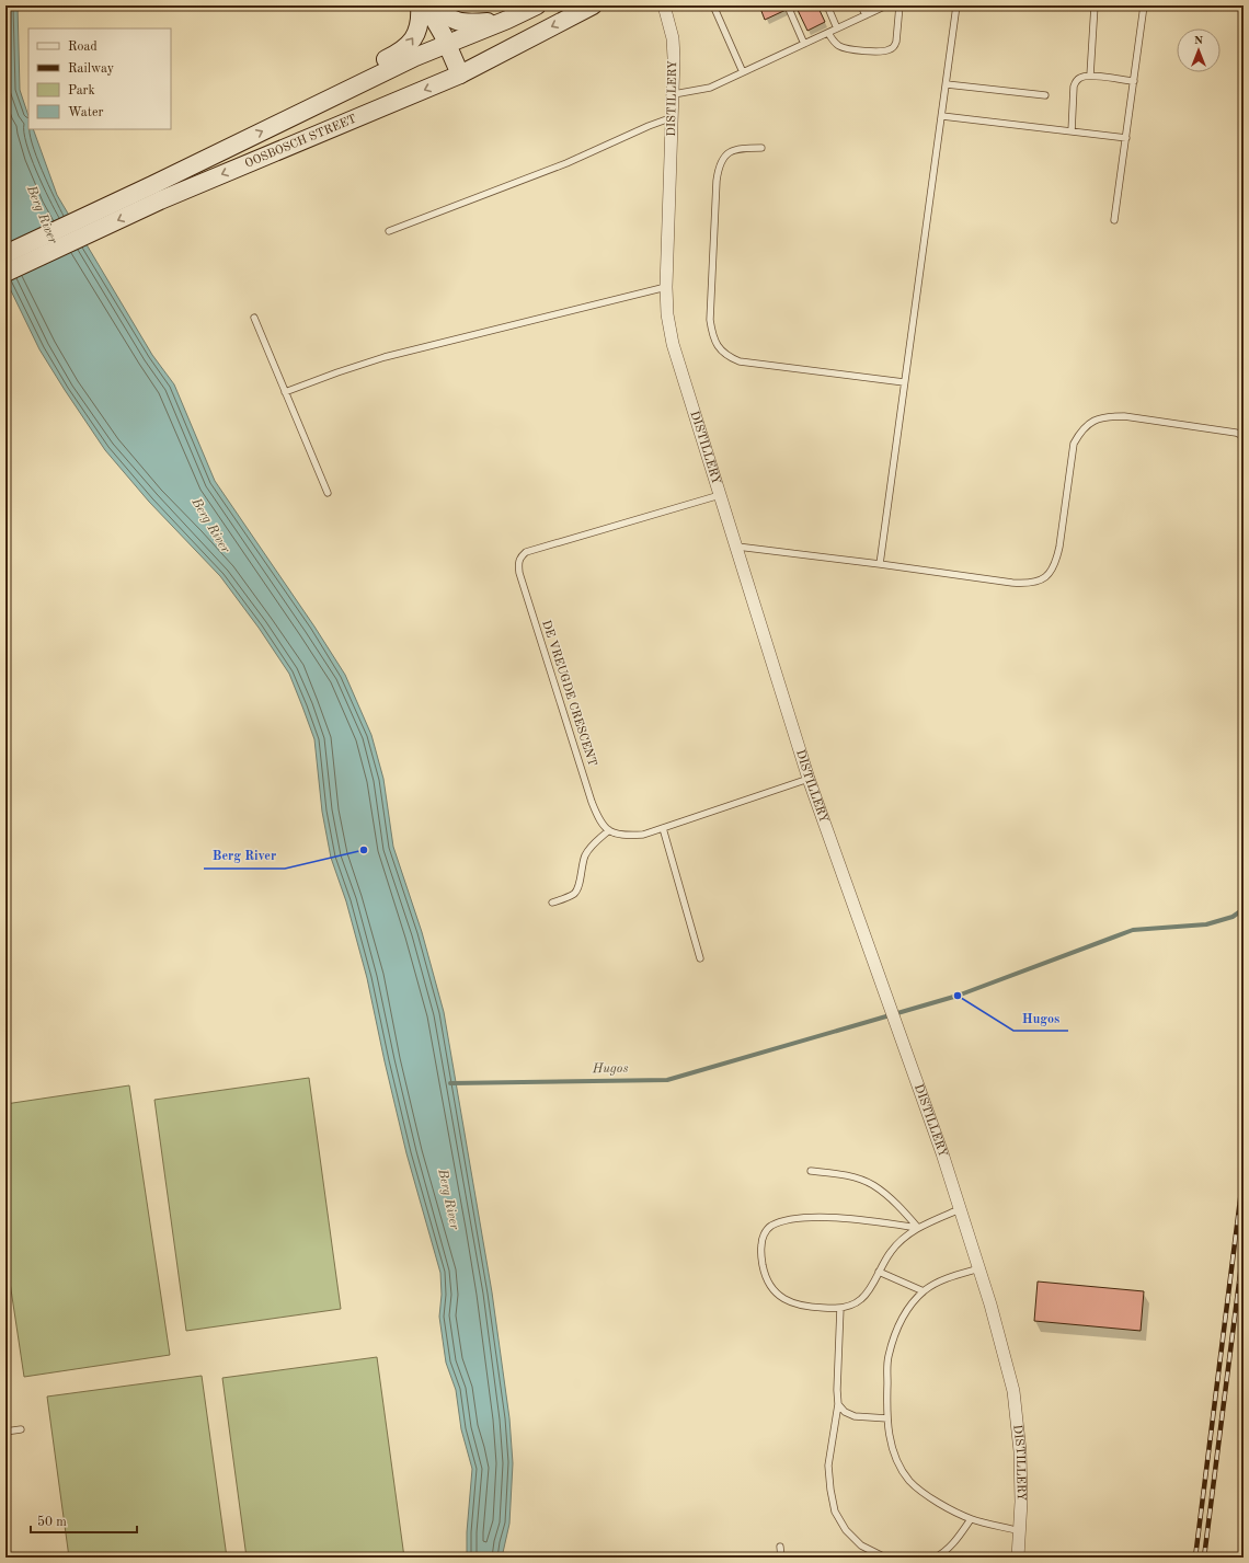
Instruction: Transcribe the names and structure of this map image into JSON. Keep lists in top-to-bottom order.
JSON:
{
  "streets": {
    "main road": ["OOSBOSCH STREET"],
    "street": ["DISTILLERY"],
    "lane": ["DE VREUGDE CRESCENT"]
  },
  "crossings": [
    ["DISTILLERY", "DE VREUGDE CRESCENT"]
  ],
  "water": ["Berg River", "Hugos"],
  "places": ["Berg River", "Hugos"],
  "legend": [
    "Road",
    "Railway",
    "Park",
    "Water"
  ],
  "scale_bar": "50 m",
  "north": "top"
}
